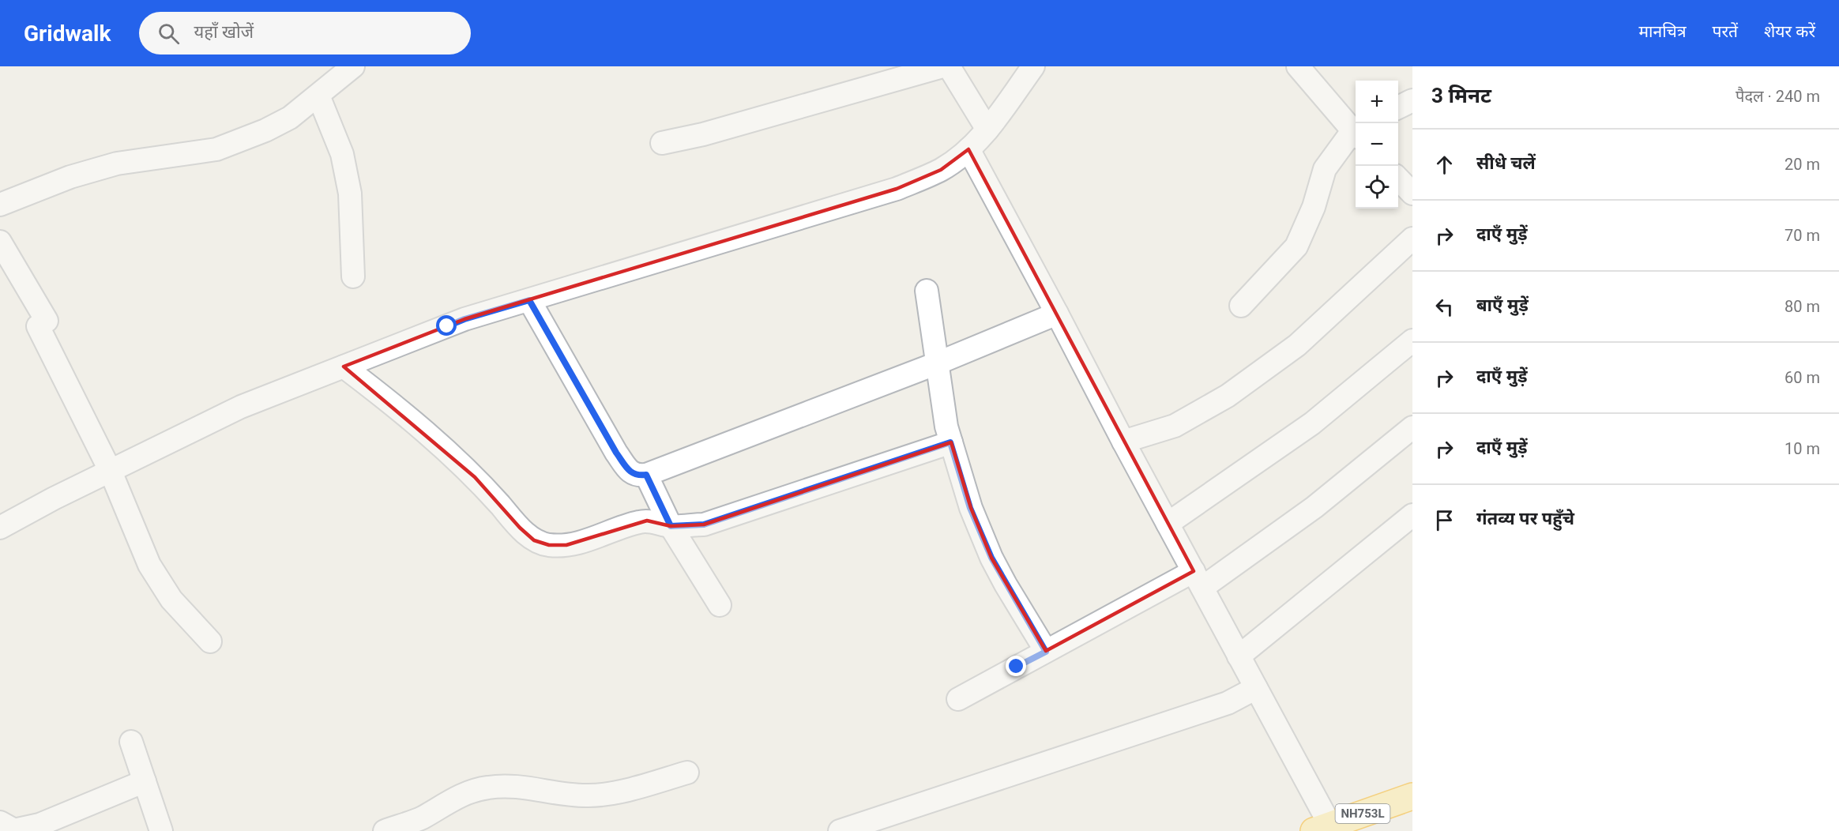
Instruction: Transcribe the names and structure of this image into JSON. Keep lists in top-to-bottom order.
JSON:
{
  "streets": {
    "highway": ["NH753L"]
  },
  "page": {
    "header": "Gridwalk",
    "search": "यहाँ खोजें",
    "nav": ["मानचित्र", "परतें", "शेयर करें"],
    "heading": ["3 मिनट", "पैदल · 240 m"],
    "map_buttons": ["+", "−"],
    "list": [
      ["सीधे चलें", "20 m"],
      ["दाएँ मुड़ें", "70 m"],
      ["बाएँ मुड़ें", "80 m"],
      ["दाएँ मुड़ें", "60 m"],
      ["दाएँ मुड़ें", "10 m"],
      "गंतव्य पर पहुँचे"
    ]
  }
}
